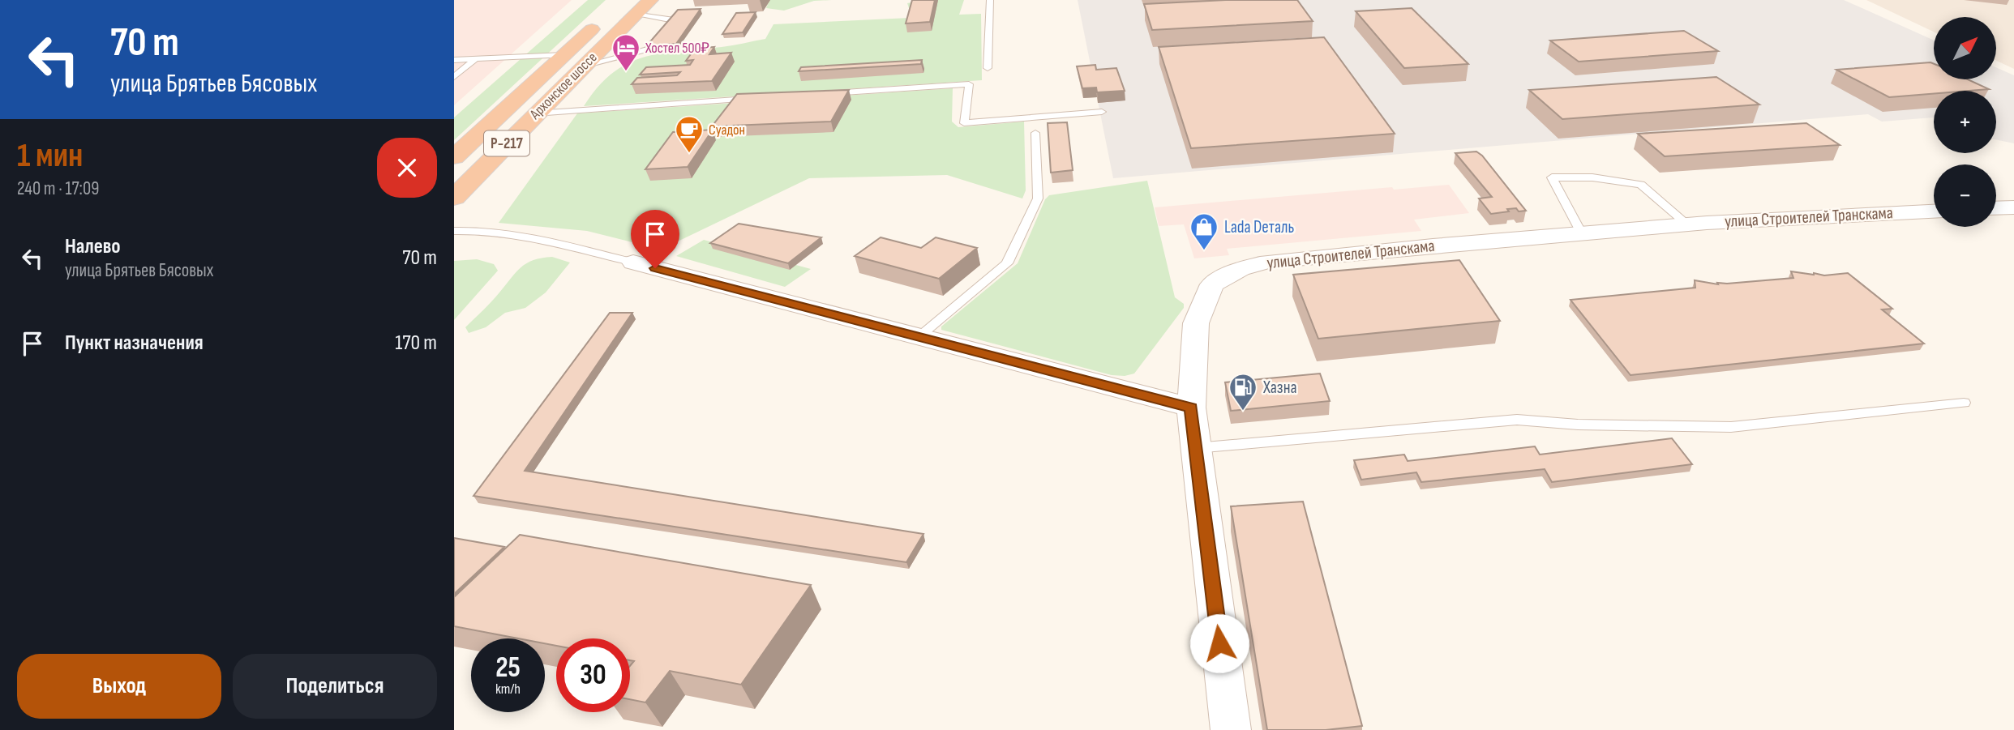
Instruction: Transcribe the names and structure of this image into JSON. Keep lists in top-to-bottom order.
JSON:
{
  "streets": {
    "highway": ["Архонское шоссе", "Р-217"],
    "street": ["улица Строителей Транскама"]
  },
  "places": {
    "hotel": ["Хостел 500₽"],
    "cafe": ["Суадон"],
    "shop": ["Lada Dеталь"],
    "fuel station": ["Хазна"]
  },
  "north": "top right",
  "page": {
    "turn": ["70 m", "улица Брятьев Бясовых"],
    "map_buttons": ["+", "−"],
    "heading": ["1 мин", "240 m · 17:09"],
    "list": [
      {
        "name": "Налево",
        "note": "улица Брятьев Бясовых",
        "value": "70 m"
      },
      {
        "name": "Пункт назначения",
        "value": "170 m"
      }
    ],
    "speed": "25 km/h",
    "limit": "30",
    "buttons": ["Выход", "Поделиться"]
  }
}
